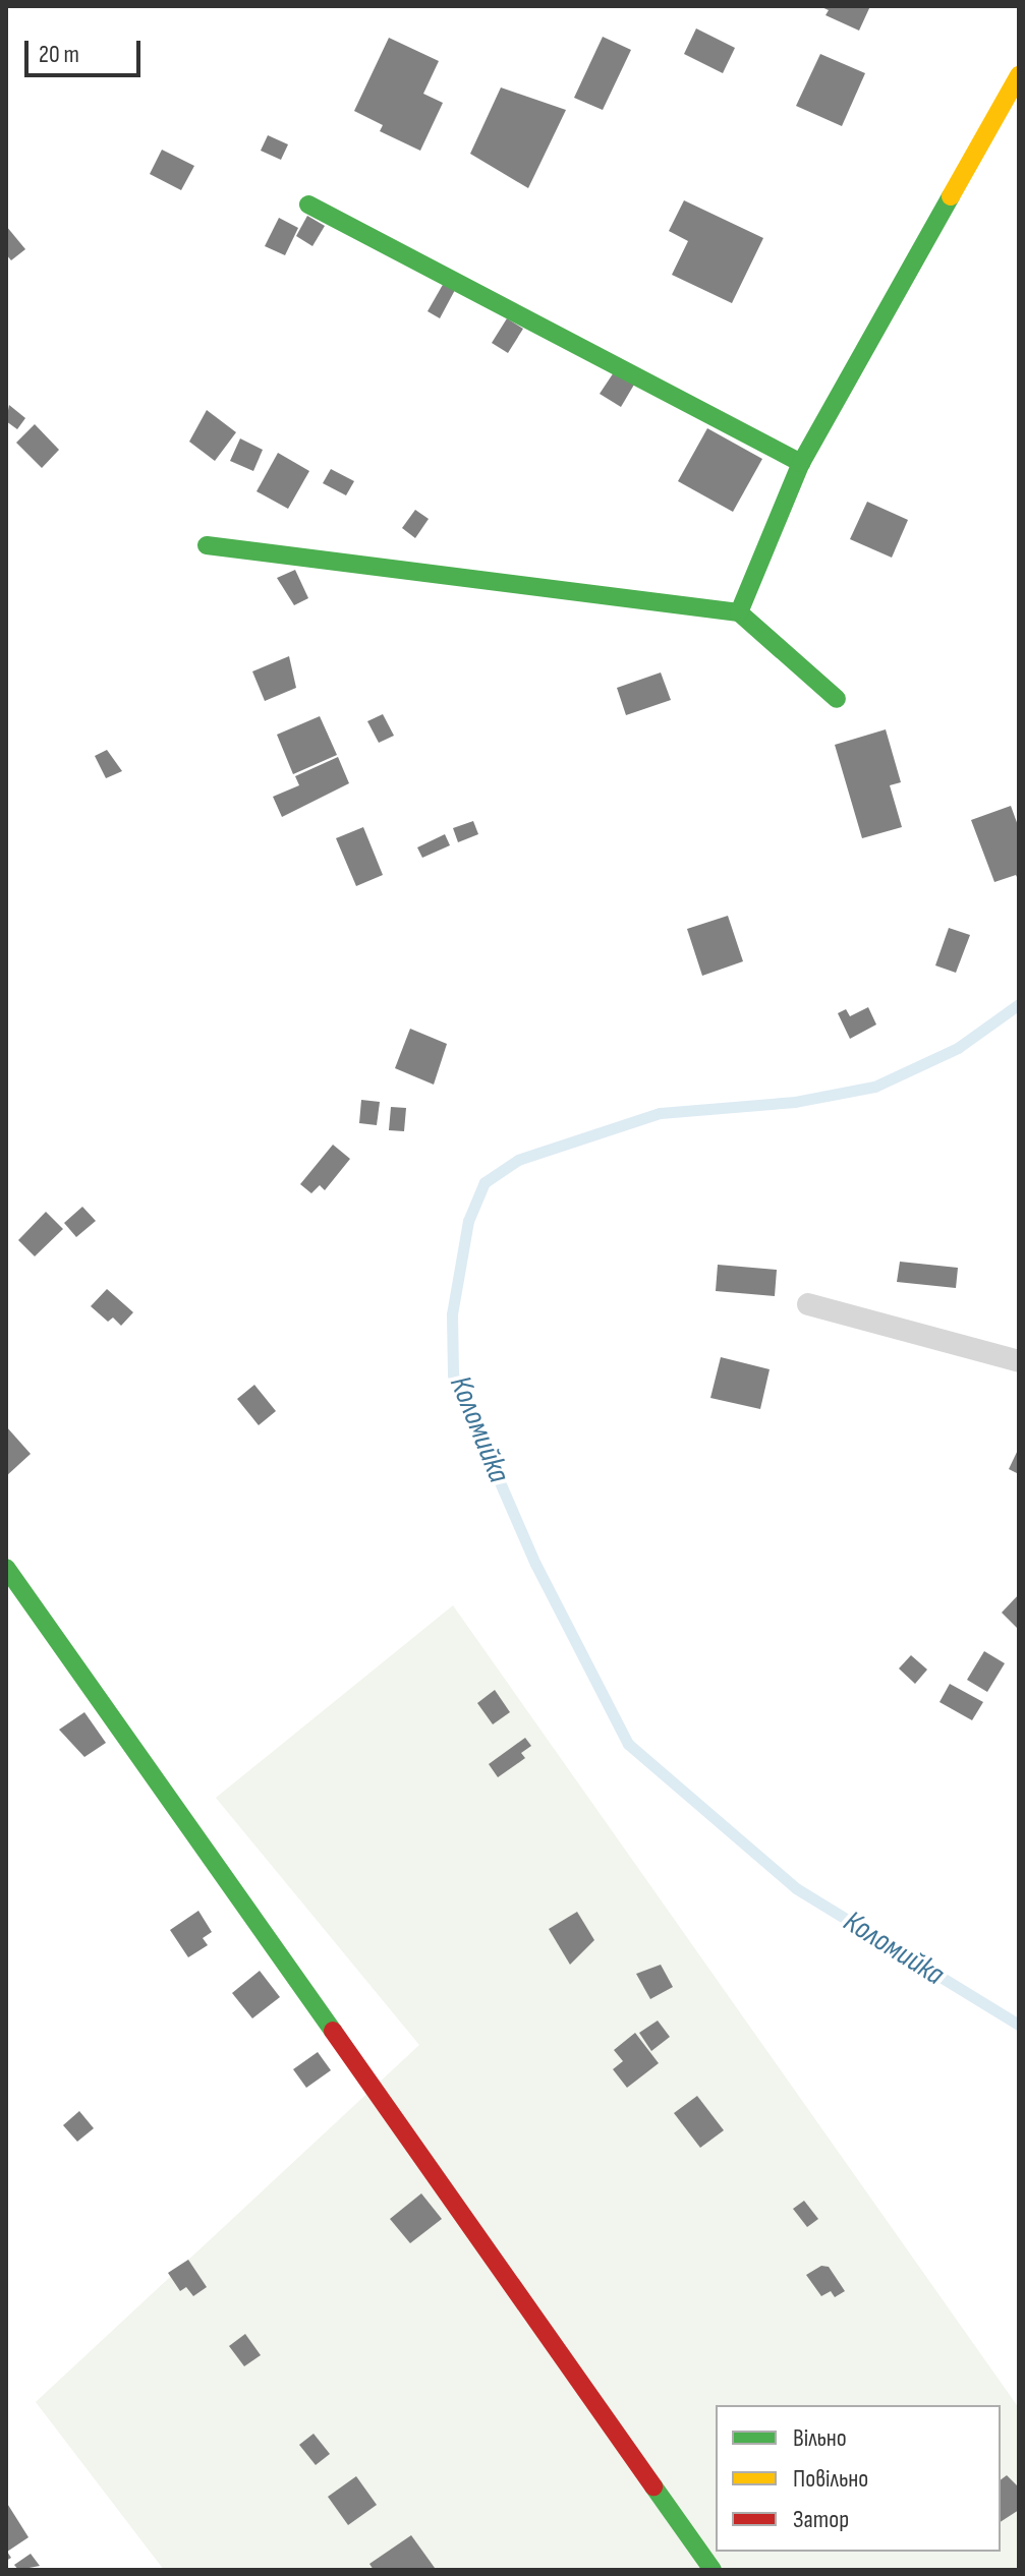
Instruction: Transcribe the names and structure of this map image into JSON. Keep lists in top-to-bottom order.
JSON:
{
  "water": ["Коломийка"],
  "legend": ["Вільно", "Повільно", "Затор"],
  "scale_bar": "20 m"
}
